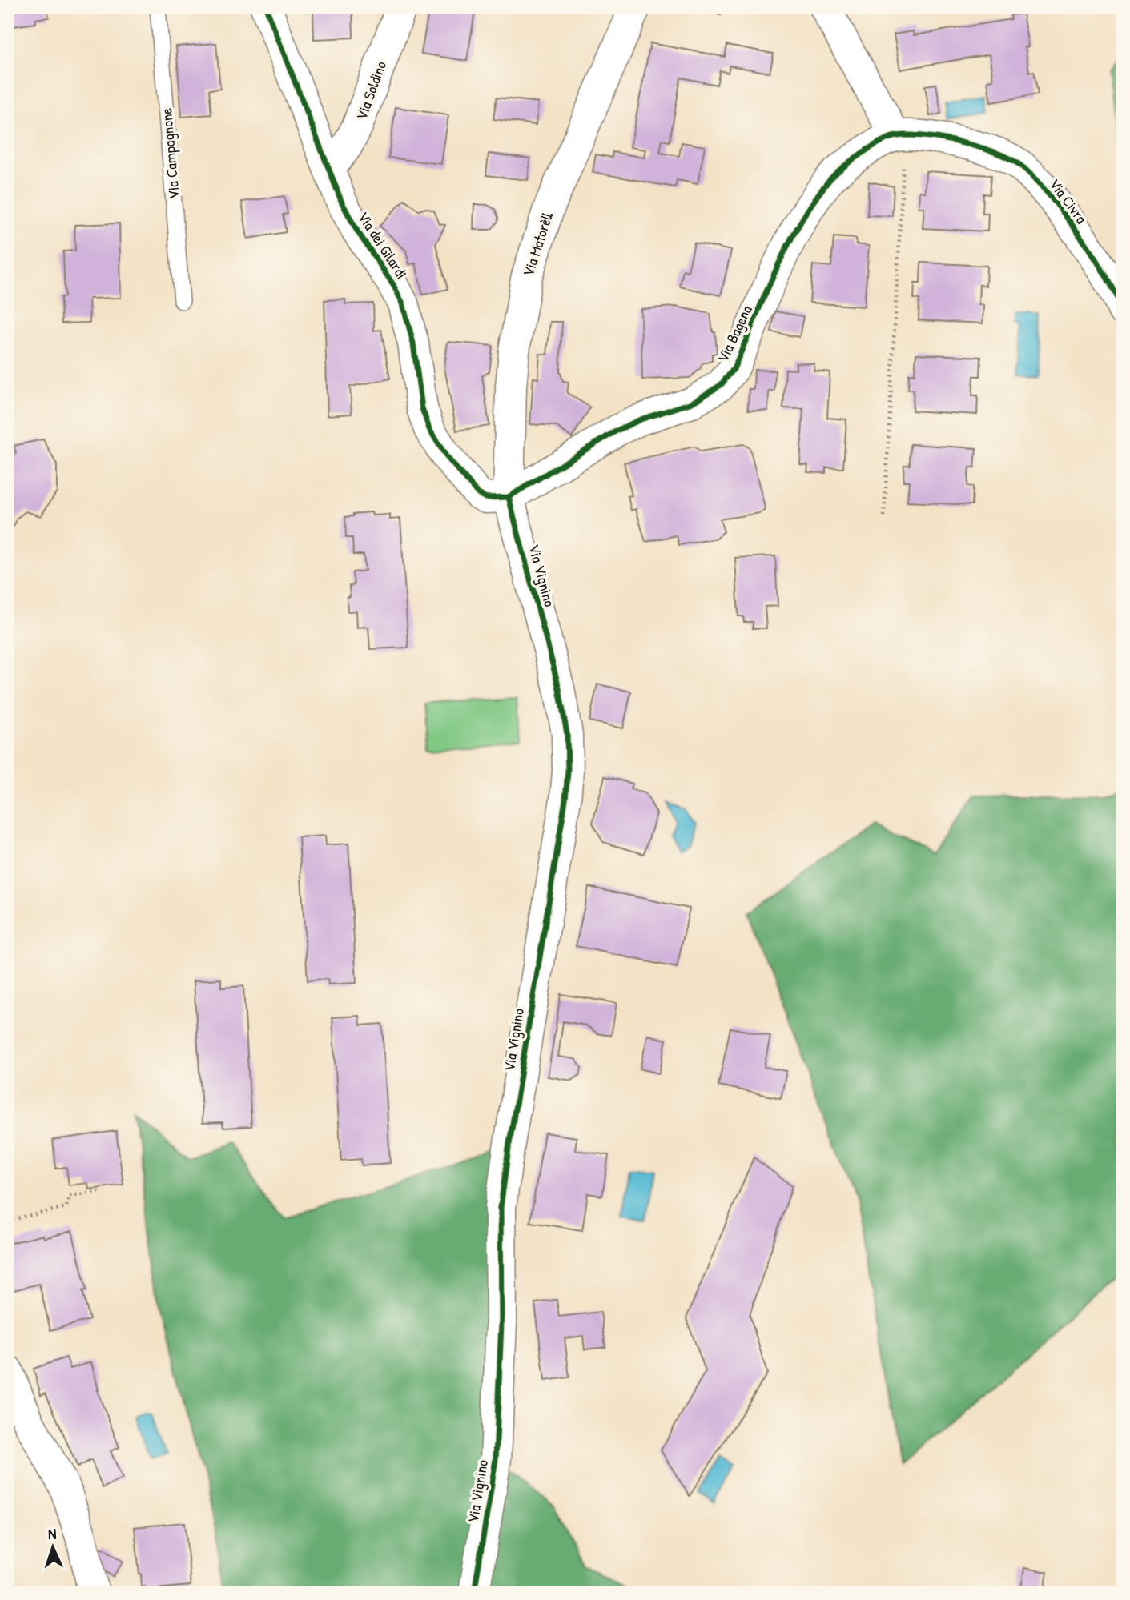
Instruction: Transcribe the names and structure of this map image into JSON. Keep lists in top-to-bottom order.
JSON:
{
  "streets": {
    "street": [
      "Via Soldino",
      "Via Civra",
      "Via Matorèll",
      "Via dei Gilardi",
      "Via Bagena",
      "Via Vignino"
    ],
    "lane": ["Via Campagnone"]
  },
  "crossings": [
    ["Via Soldino", "Via dei Gilardi"],
    ["Via Civra", "Via Bagena"],
    ["Via Matorèll", "Via dei Gilardi"],
    ["Via Matorèll", "Via Bagena"],
    ["Via Matorèll", "Via Vignino"],
    ["Via dei Gilardi", "Via Bagena"],
    ["Via dei Gilardi", "Via Vignino"],
    ["Via Bagena", "Via Vignino"]
  ],
  "north": "top"
}
